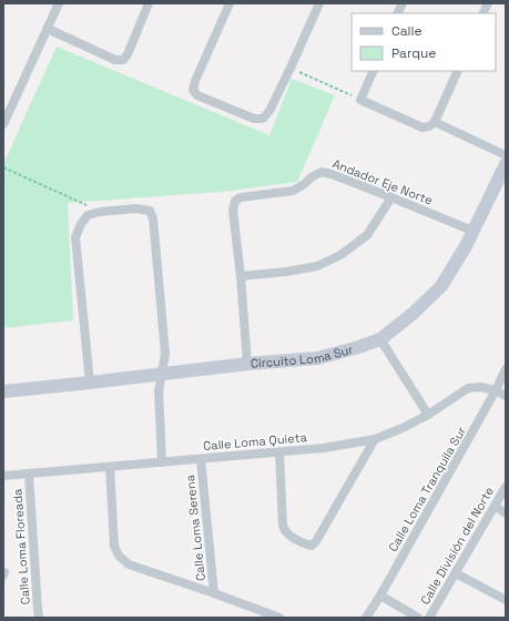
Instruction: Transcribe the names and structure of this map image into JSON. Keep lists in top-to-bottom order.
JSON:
{
  "streets": {
    "street": [
      "Andador Eje Norte",
      "Circuito Loma Sur",
      "Calle Loma Quieta",
      "Calle Loma Tranquila Sur",
      "Calle Loma Serena",
      "Calle División del Norte",
      "Calle Loma Floreada"
    ]
  },
  "crossings": [
    ["Andador Eje Norte", "Circuito Loma Sur"],
    ["Calle Loma Quieta", "Calle Loma Tranquila Sur"],
    ["Calle Loma Quieta", "Calle Loma Serena"],
    ["Calle Loma Quieta", "Calle Loma Floreada"]
  ],
  "legend": ["Calle", "Parque"]
}
